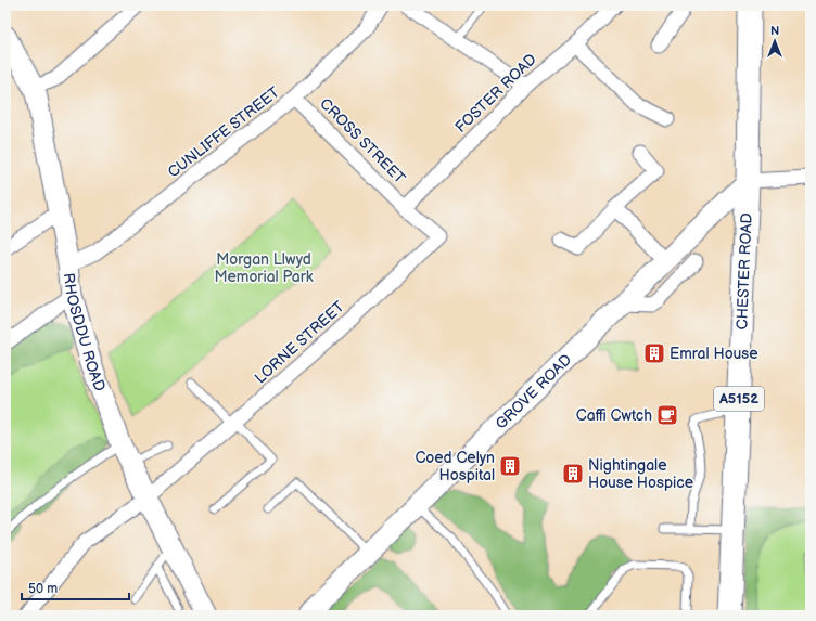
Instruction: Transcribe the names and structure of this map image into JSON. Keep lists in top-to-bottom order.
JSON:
{
  "streets": {
    "main road": [
      "CHESTER ROAD",
      "RHOSDDU ROAD",
      "GROVE ROAD",
      "A5152"
    ],
    "street": [
      "FOSTER ROAD",
      "CUNLIFFE STREET",
      "CROSS STREET",
      "LORNE STREET"
    ]
  },
  "crossings": [
    ["FOSTER ROAD", "CROSS STREET"],
    ["FOSTER ROAD", "LORNE STREET"],
    ["CUNLIFFE STREET", "CROSS STREET"],
    ["CUNLIFFE STREET", "RHOSDDU ROAD"],
    ["CROSS STREET", "LORNE STREET"],
    ["CHESTER ROAD", "GROVE ROAD"],
    ["RHOSDDU ROAD", "LORNE STREET"]
  ],
  "parks": ["Morgan Llwyd Memorial Park"],
  "places": {
    "building": ["Emral House", "Coed Celyn Hospital", "Nightingale House Hospice"],
    "cafe": ["Caffi Cwtch"]
  },
  "scale_bar": "50 m",
  "north": "top"
}
